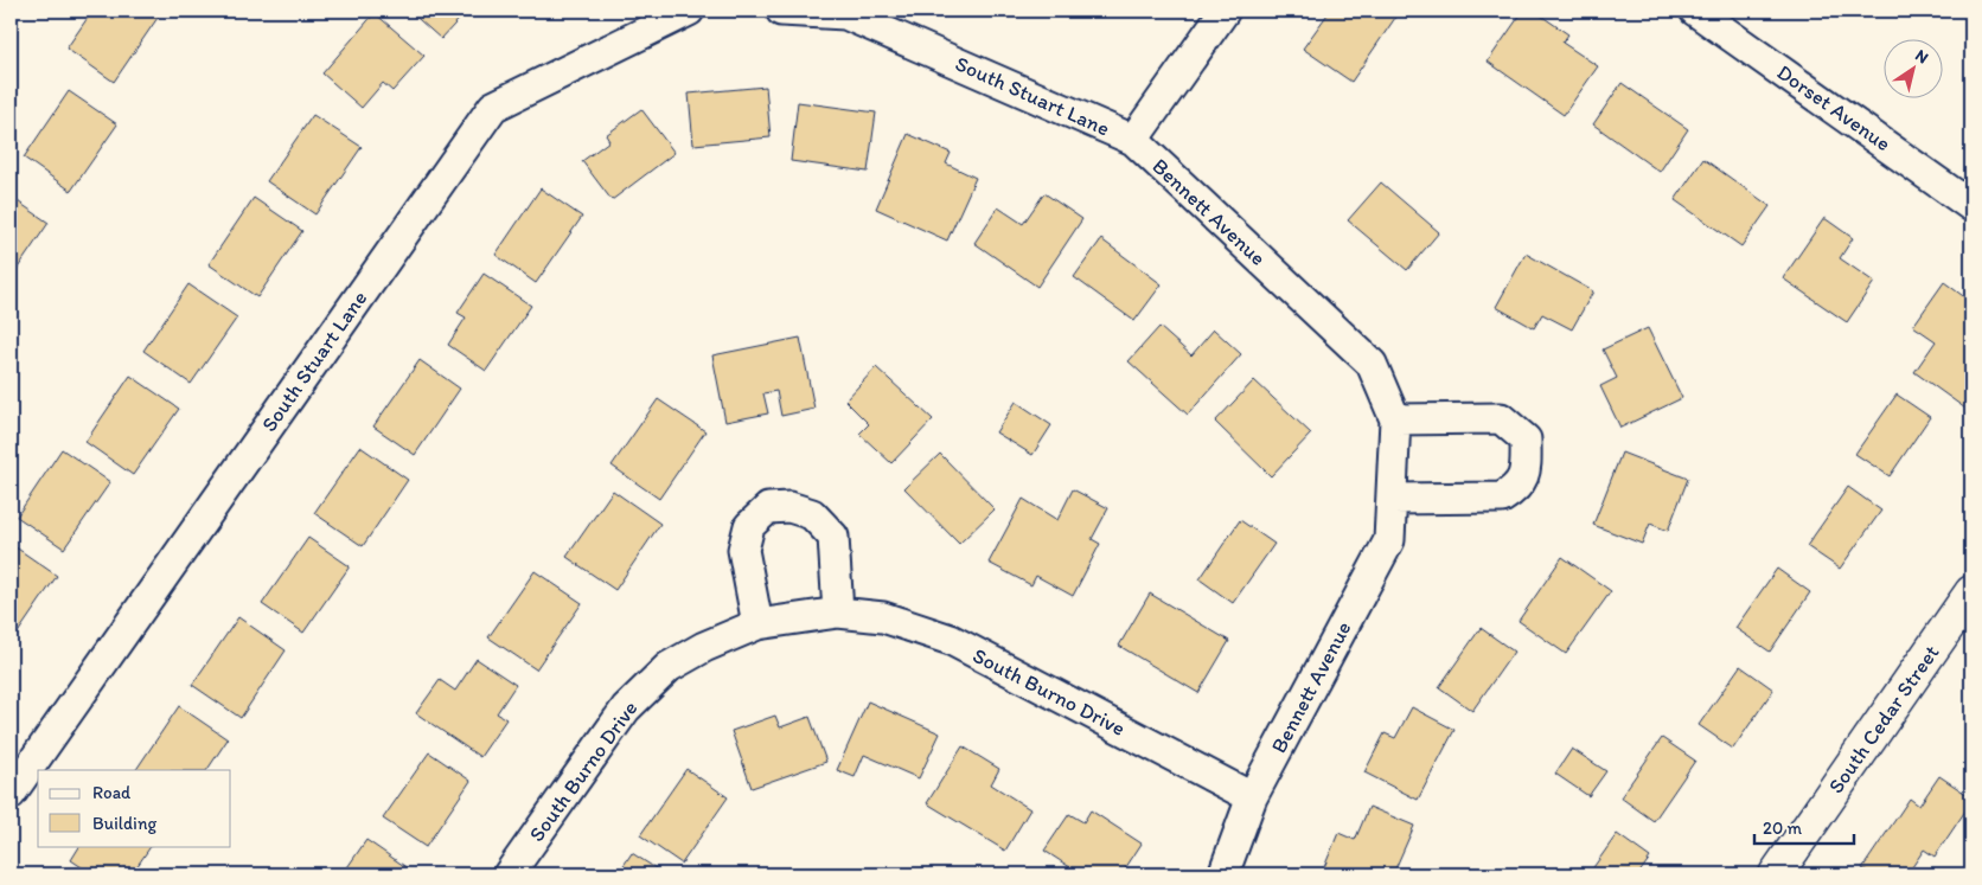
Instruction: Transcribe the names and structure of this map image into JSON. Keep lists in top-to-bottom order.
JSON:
{
  "streets": {
    "street": [
      "South Stuart Lane",
      "Dorset Avenue",
      "Bennett Avenue",
      "South Burno Drive",
      "South Cedar Street"
    ]
  },
  "crossings": [
    ["South Stuart Lane", "Bennett Avenue"],
    ["Bennett Avenue", "South Burno Drive"]
  ],
  "legend": ["Road", "Building"],
  "scale_bar": "20 m",
  "north": "top right"
}
